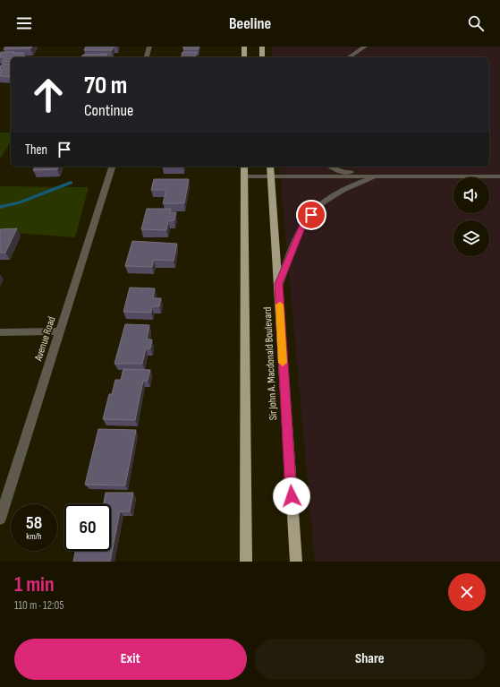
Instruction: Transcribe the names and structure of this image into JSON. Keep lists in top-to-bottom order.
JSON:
{
  "streets": {
    "main road": ["Sir John A. Macdonald Boulevard"],
    "street": ["Avenue Road"]
  },
  "page": {
    "header": "Beeline",
    "turn": ["70 m", "Continue"],
    "then": "Then",
    "speed": "58 km/h",
    "limit": "60",
    "heading": ["1 min", "110 m · 12:05"],
    "buttons": ["Exit", "Share"]
  }
}
